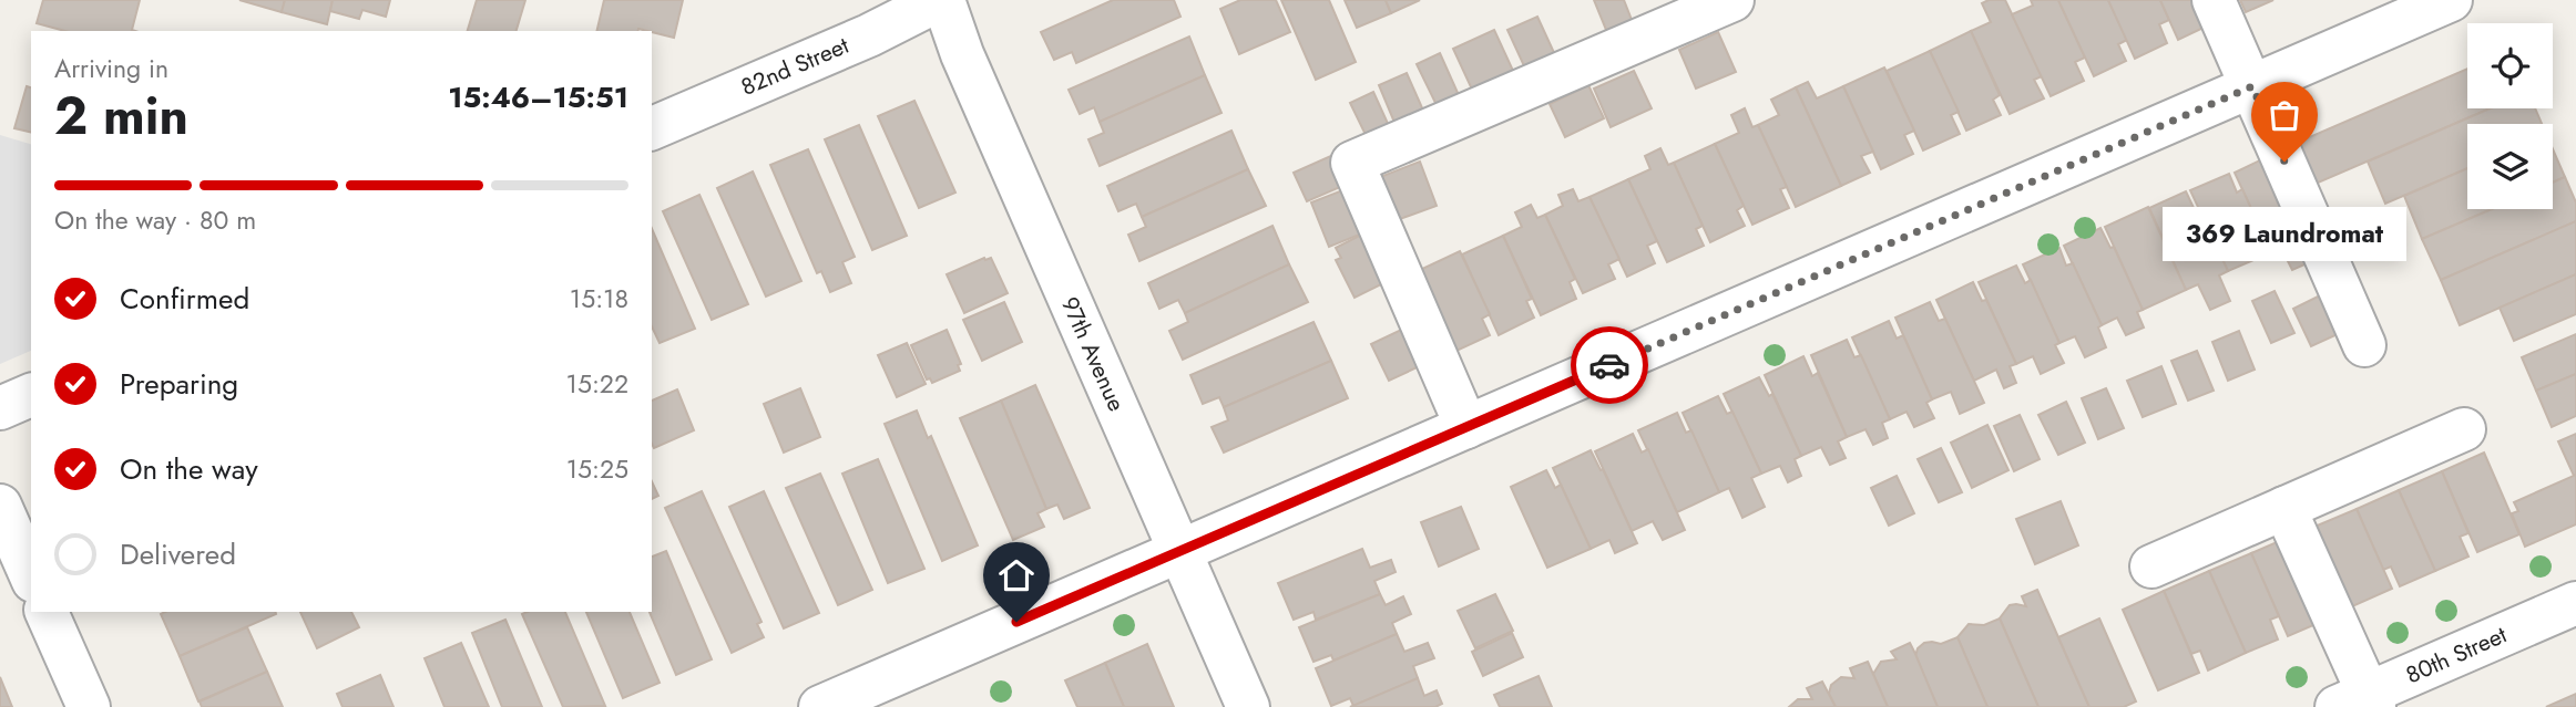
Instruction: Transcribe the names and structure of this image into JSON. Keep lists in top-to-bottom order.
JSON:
{
  "streets": {
    "street": ["82nd Street", "97th Avenue", "80th Street"]
  },
  "crossings": [
    ["82nd Street", "97th Avenue"]
  ],
  "places": ["369 Laundromat"],
  "page": {
    "heading": ["2 min", "Arriving in", "15:46–15:51"],
    "bar": "On the way · 80 m",
    "bubble": "369 Laundromat",
    "list": [
      ["Confirmed", "15:18"],
      ["Preparing", "15:22"],
      ["On the way", "15:25"],
      "Delivered"
    ]
  }
}
